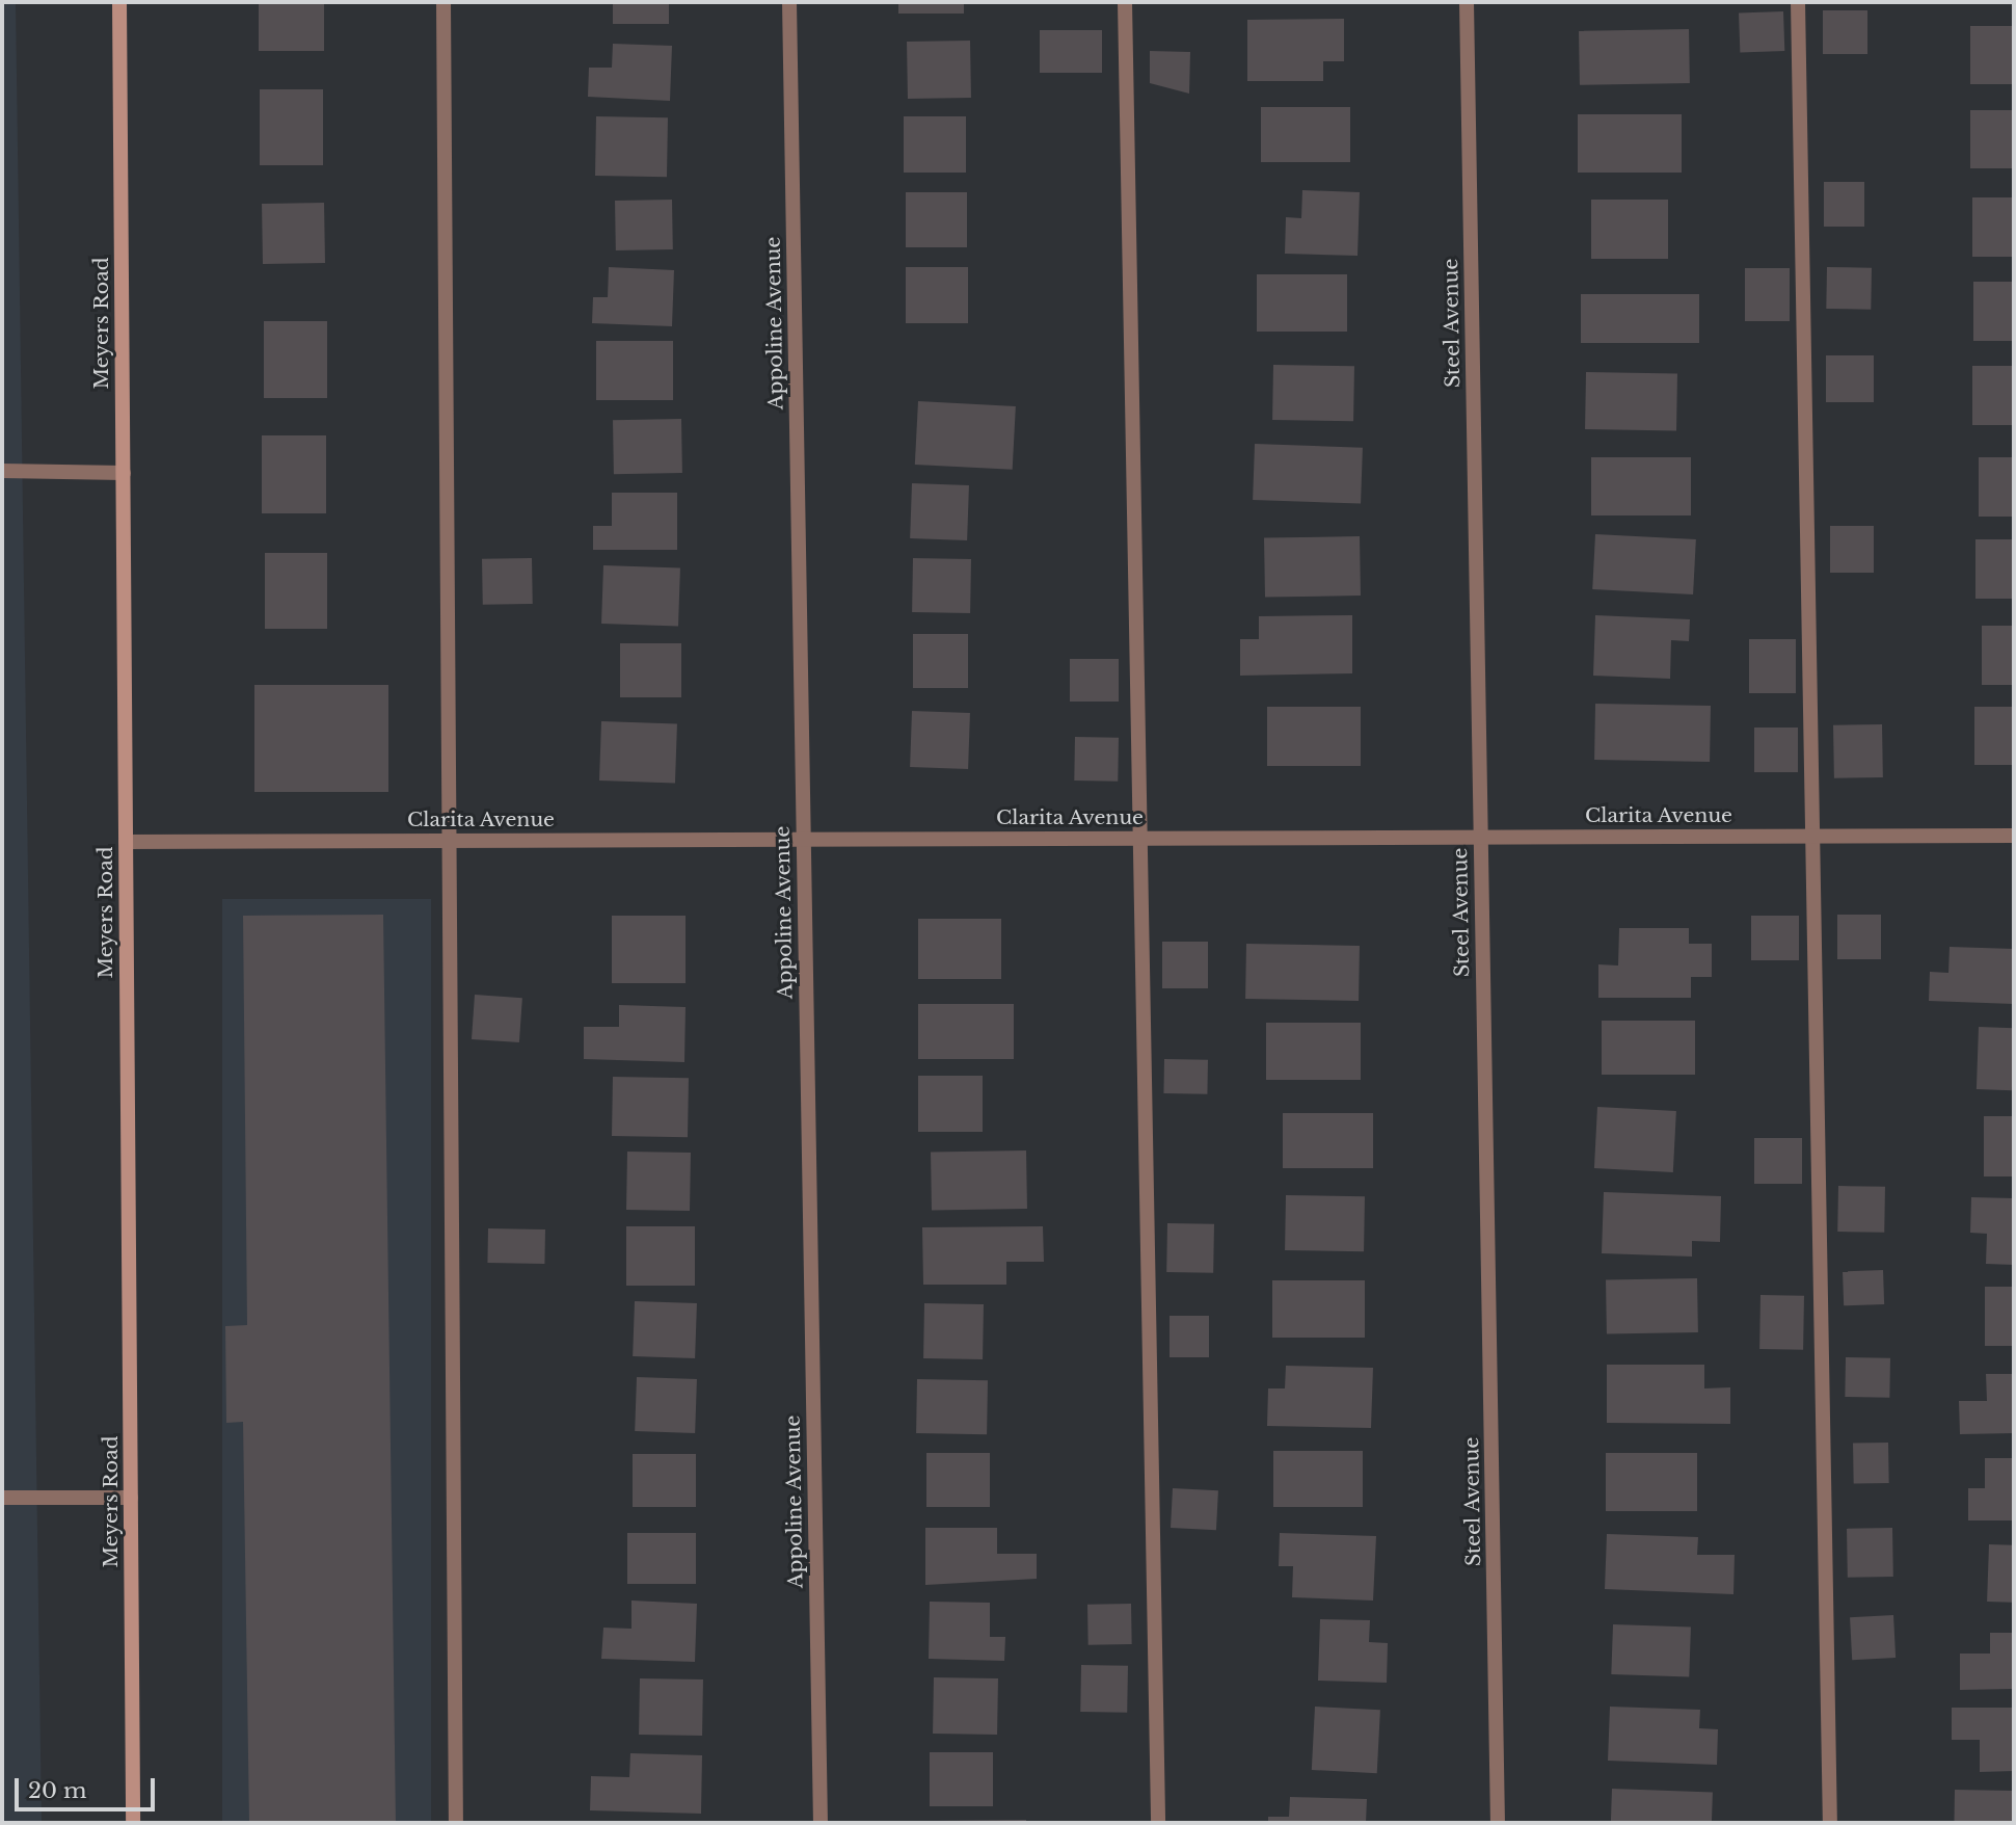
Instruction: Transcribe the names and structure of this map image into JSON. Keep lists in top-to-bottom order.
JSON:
{
  "streets": {
    "street": [
      "Meyers Road",
      "Appoline Avenue",
      "Steel Avenue",
      "Clarita Avenue"
    ]
  },
  "crossings": [
    ["Meyers Road", "Clarita Avenue"],
    ["Appoline Avenue", "Clarita Avenue"],
    ["Steel Avenue", "Clarita Avenue"]
  ],
  "scale_bar": "20 m"
}
